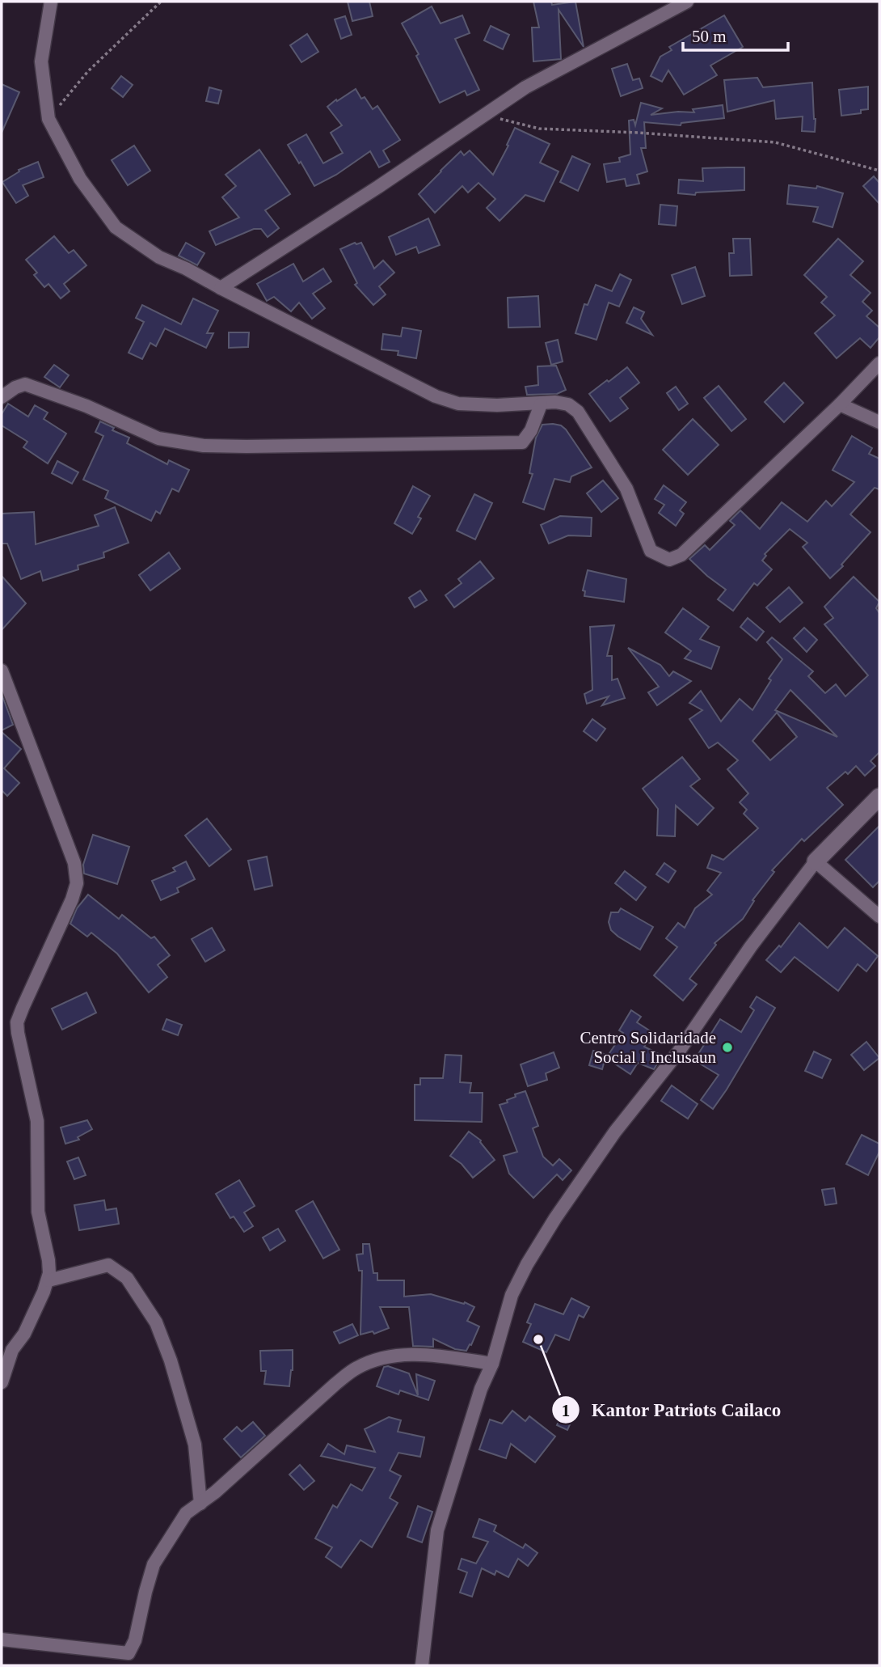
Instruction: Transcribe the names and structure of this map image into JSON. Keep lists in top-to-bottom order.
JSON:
{
  "places": ["Centro Solidaridade Social I Inclusaun", "Kantor Patriots Cailaco"],
  "scale_bar": "50 m"
}
